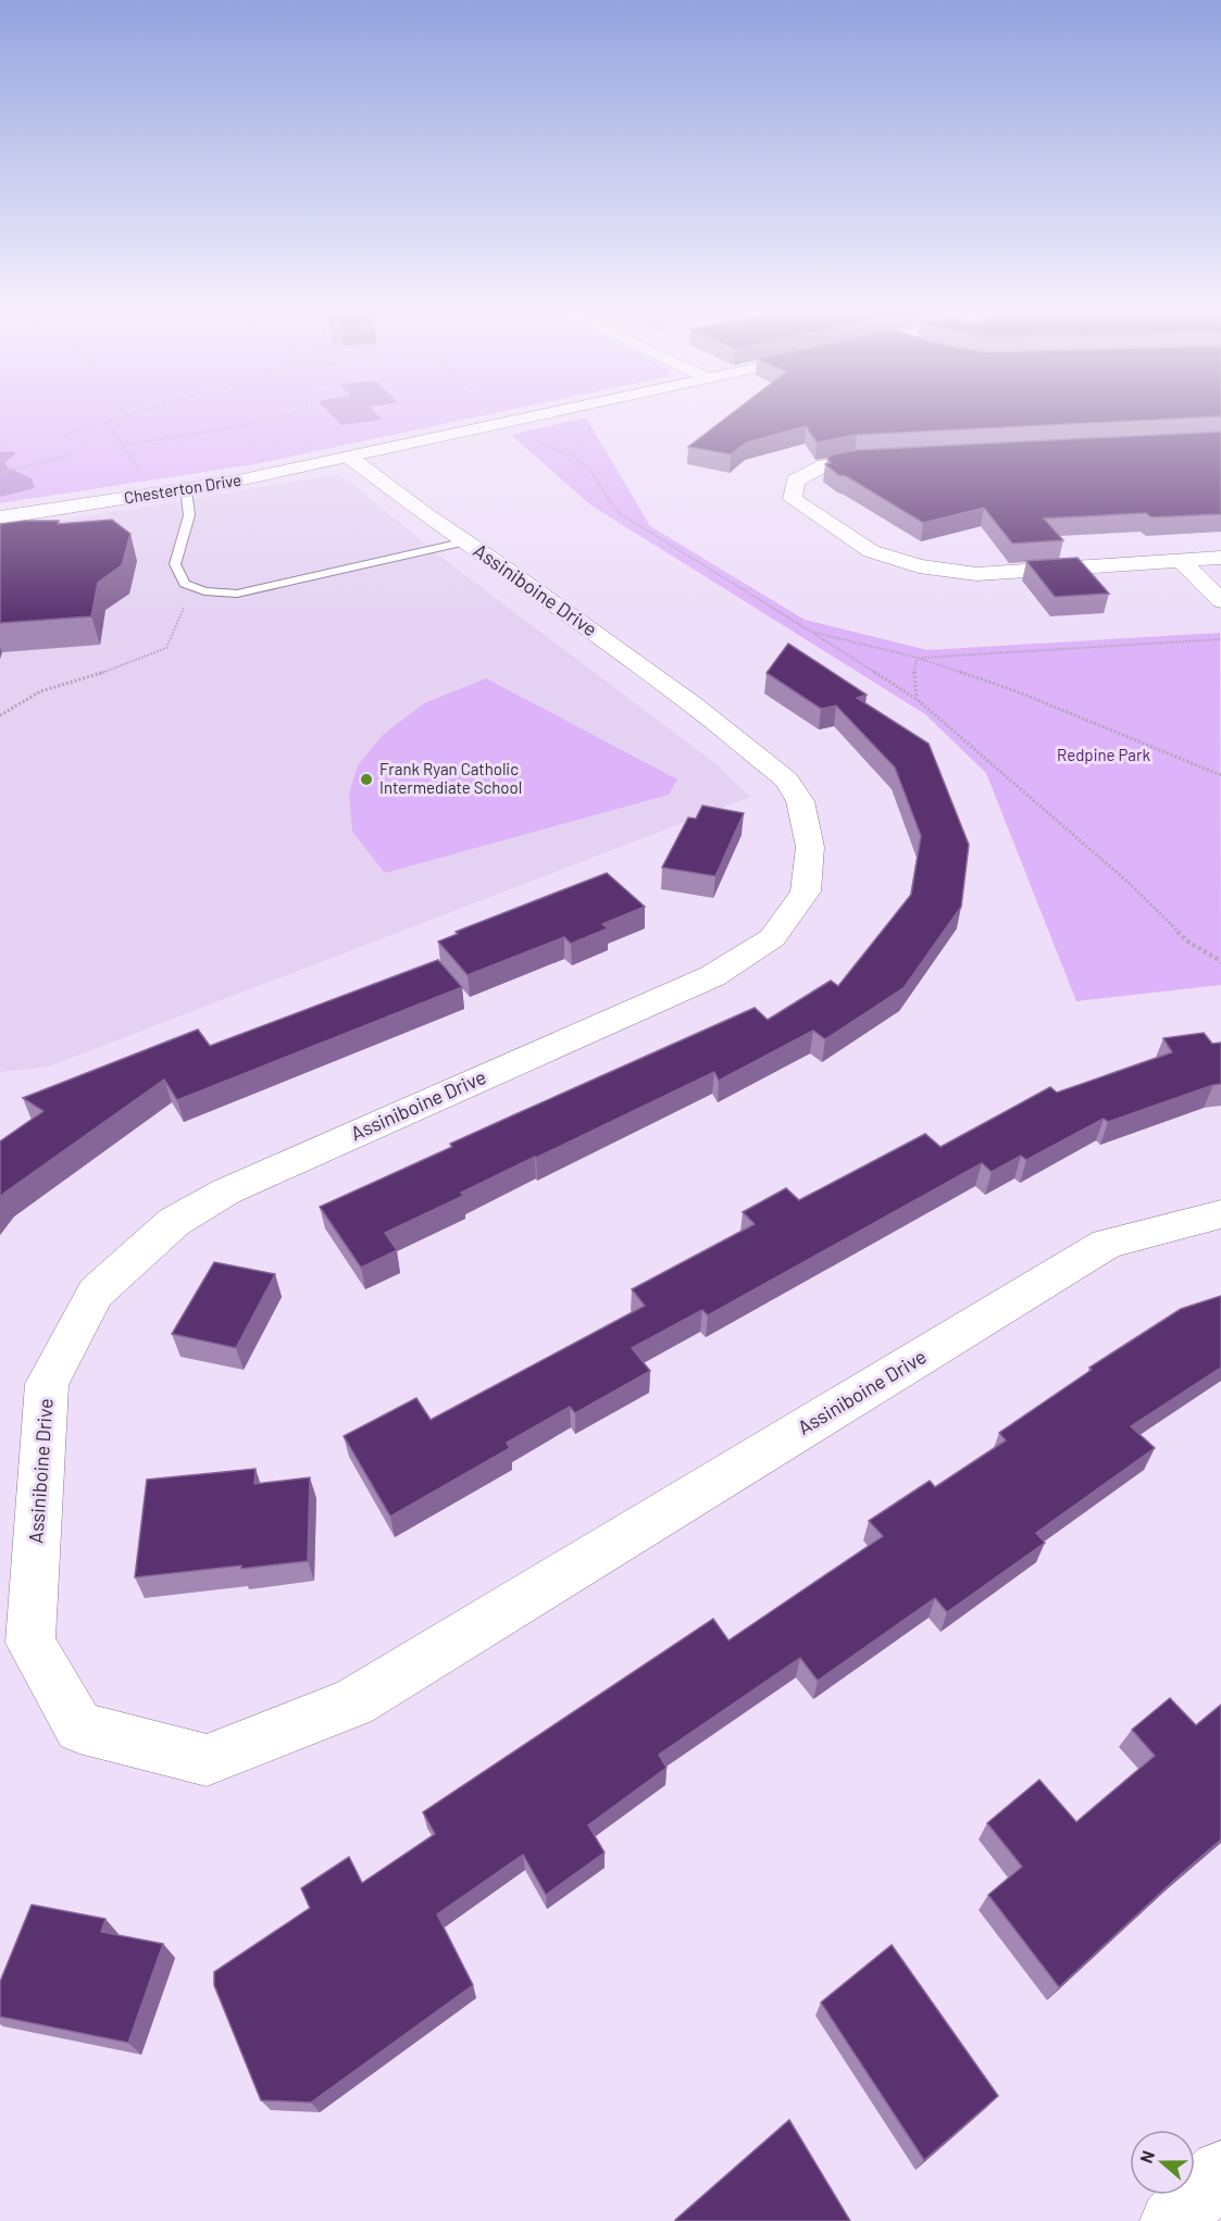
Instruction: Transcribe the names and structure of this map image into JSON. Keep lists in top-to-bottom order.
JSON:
{
  "streets": {
    "street": ["Chesterton Drive", "Assiniboine Drive"]
  },
  "crossings": [
    ["Chesterton Drive", "Assiniboine Drive"]
  ],
  "parks": ["Redpine Park"],
  "places": ["Frank Ryan Catholic Intermediate School"],
  "north": "left"
}
